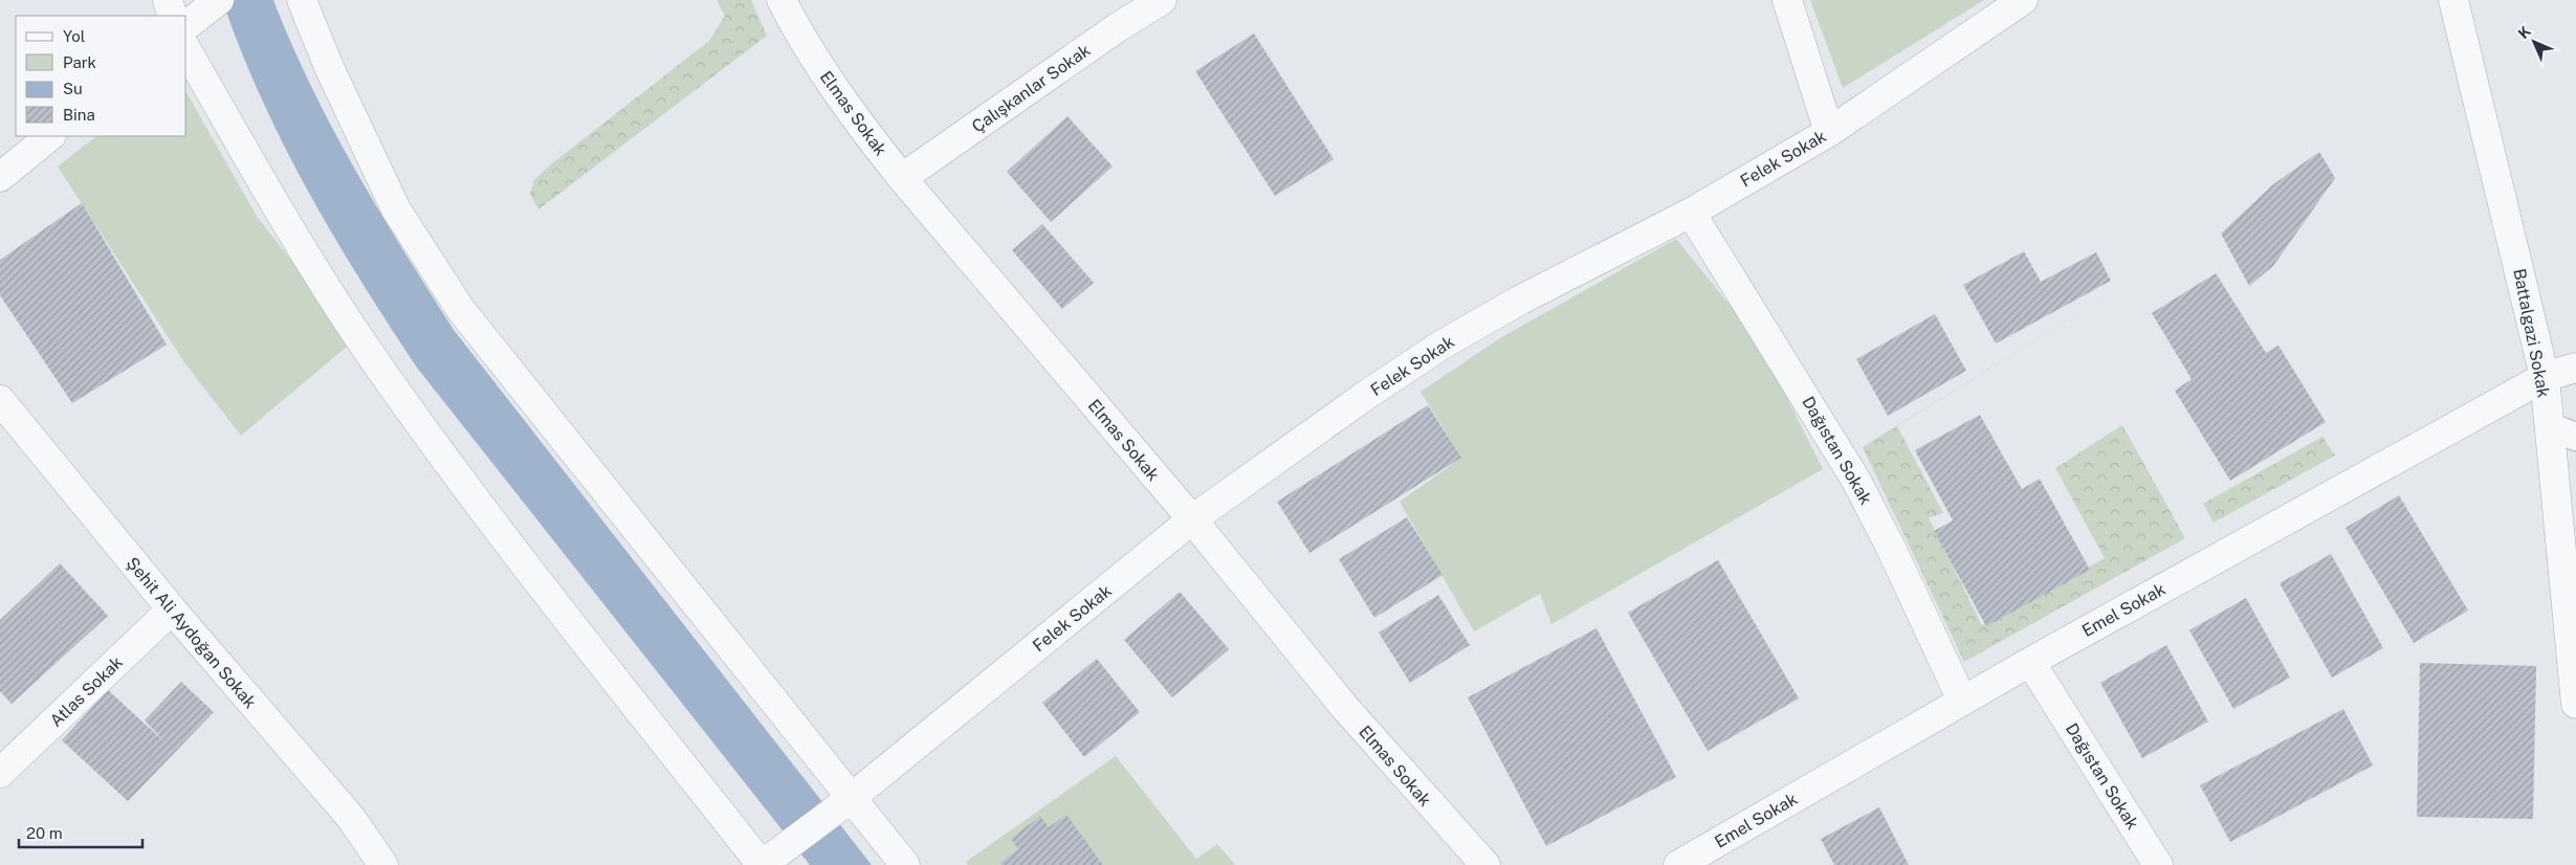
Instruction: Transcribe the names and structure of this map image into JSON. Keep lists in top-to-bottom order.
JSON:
{
  "streets": {
    "street": [
      "Çalışkanlar Sokak",
      "Elmas Sokak",
      "Felek Sokak",
      "Battalgazi Sokak",
      "Dağıstan Sokak",
      "Emel Sokak",
      "Şehit Ali Aydoğan Sokak",
      "Atlas Sokak"
    ]
  },
  "crossings": [
    ["Çalışkanlar Sokak", "Elmas Sokak"],
    ["Elmas Sokak", "Felek Sokak"],
    ["Felek Sokak", "Dağıstan Sokak"],
    ["Battalgazi Sokak", "Emel Sokak"],
    ["Dağıstan Sokak", "Emel Sokak"],
    ["Şehit Ali Aydoğan Sokak", "Atlas Sokak"]
  ],
  "legend": [
    "Yol",
    "Park",
    "Su",
    "Bina"
  ],
  "scale_bar": "20 m",
  "north": "top left"
}
